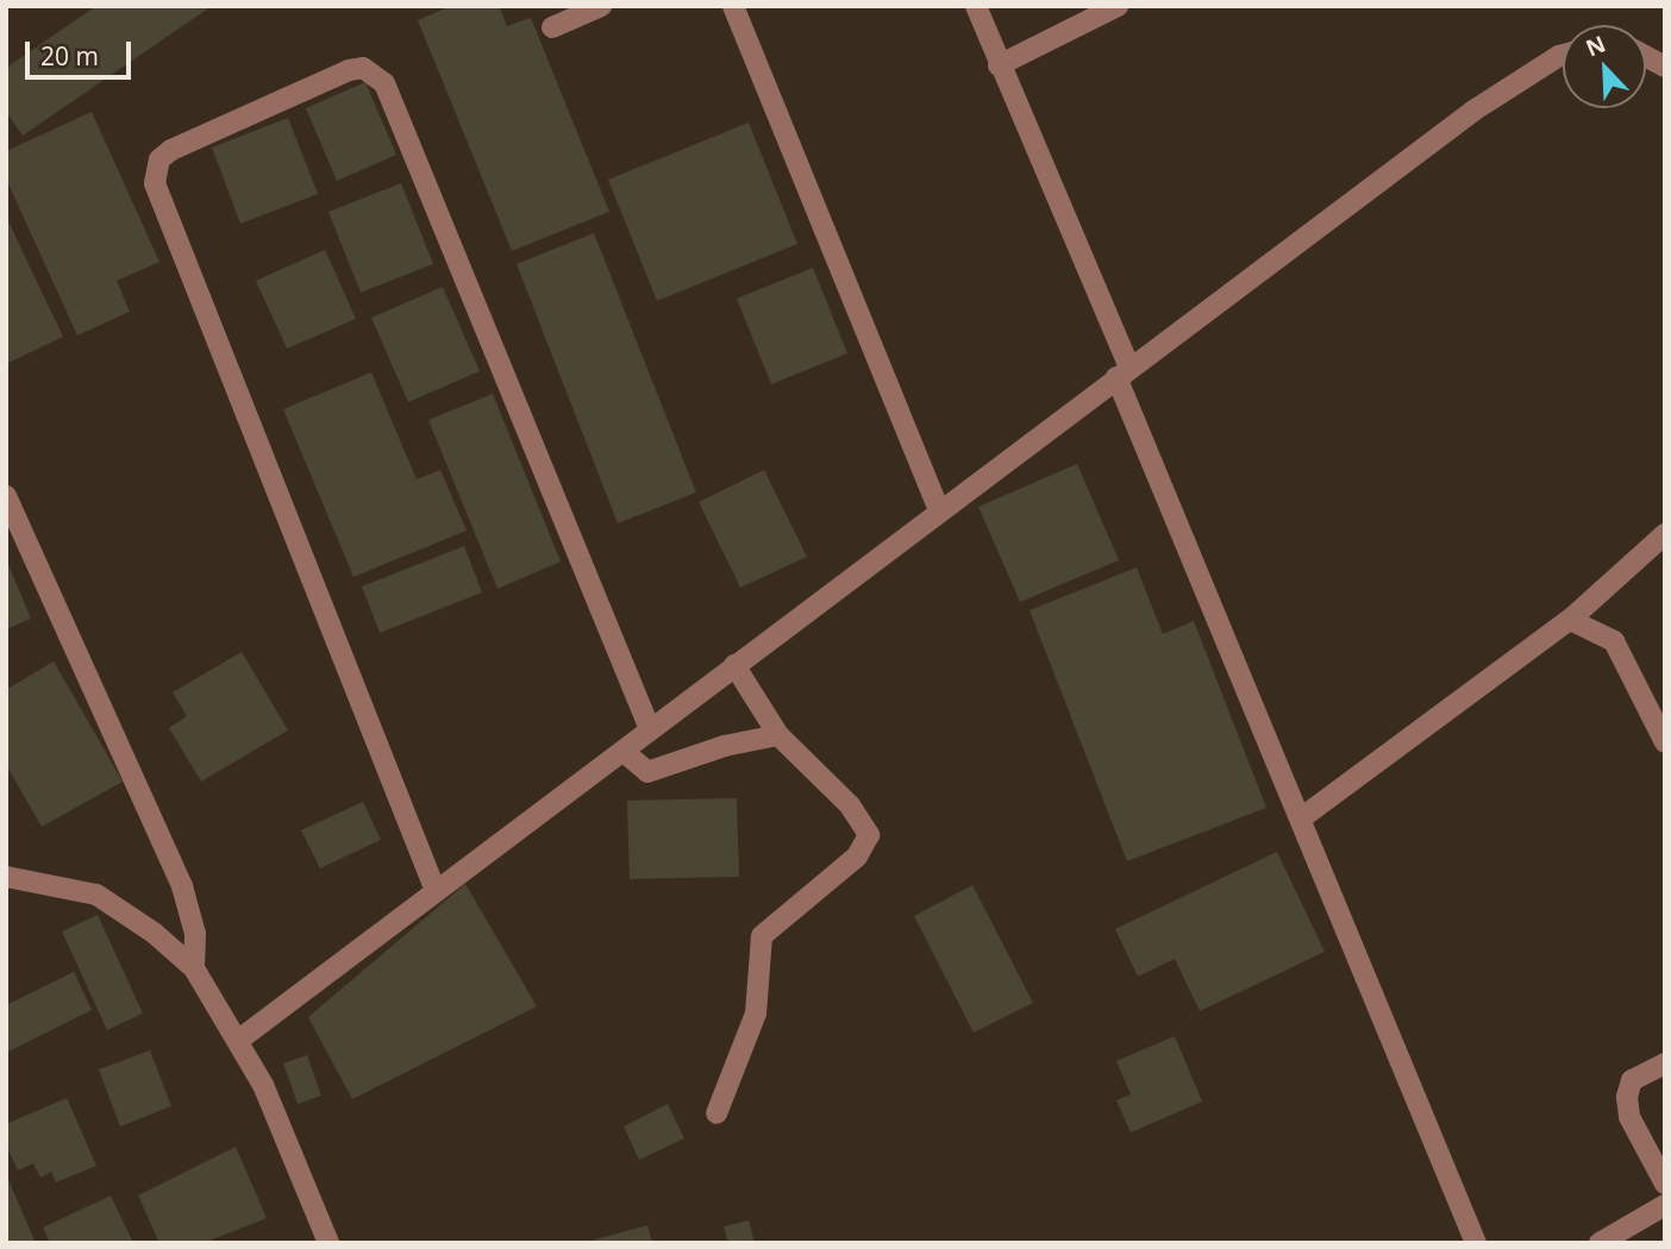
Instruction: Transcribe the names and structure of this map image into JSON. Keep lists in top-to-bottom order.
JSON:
{
  "scale_bar": "20 m",
  "north": "top left"
}
